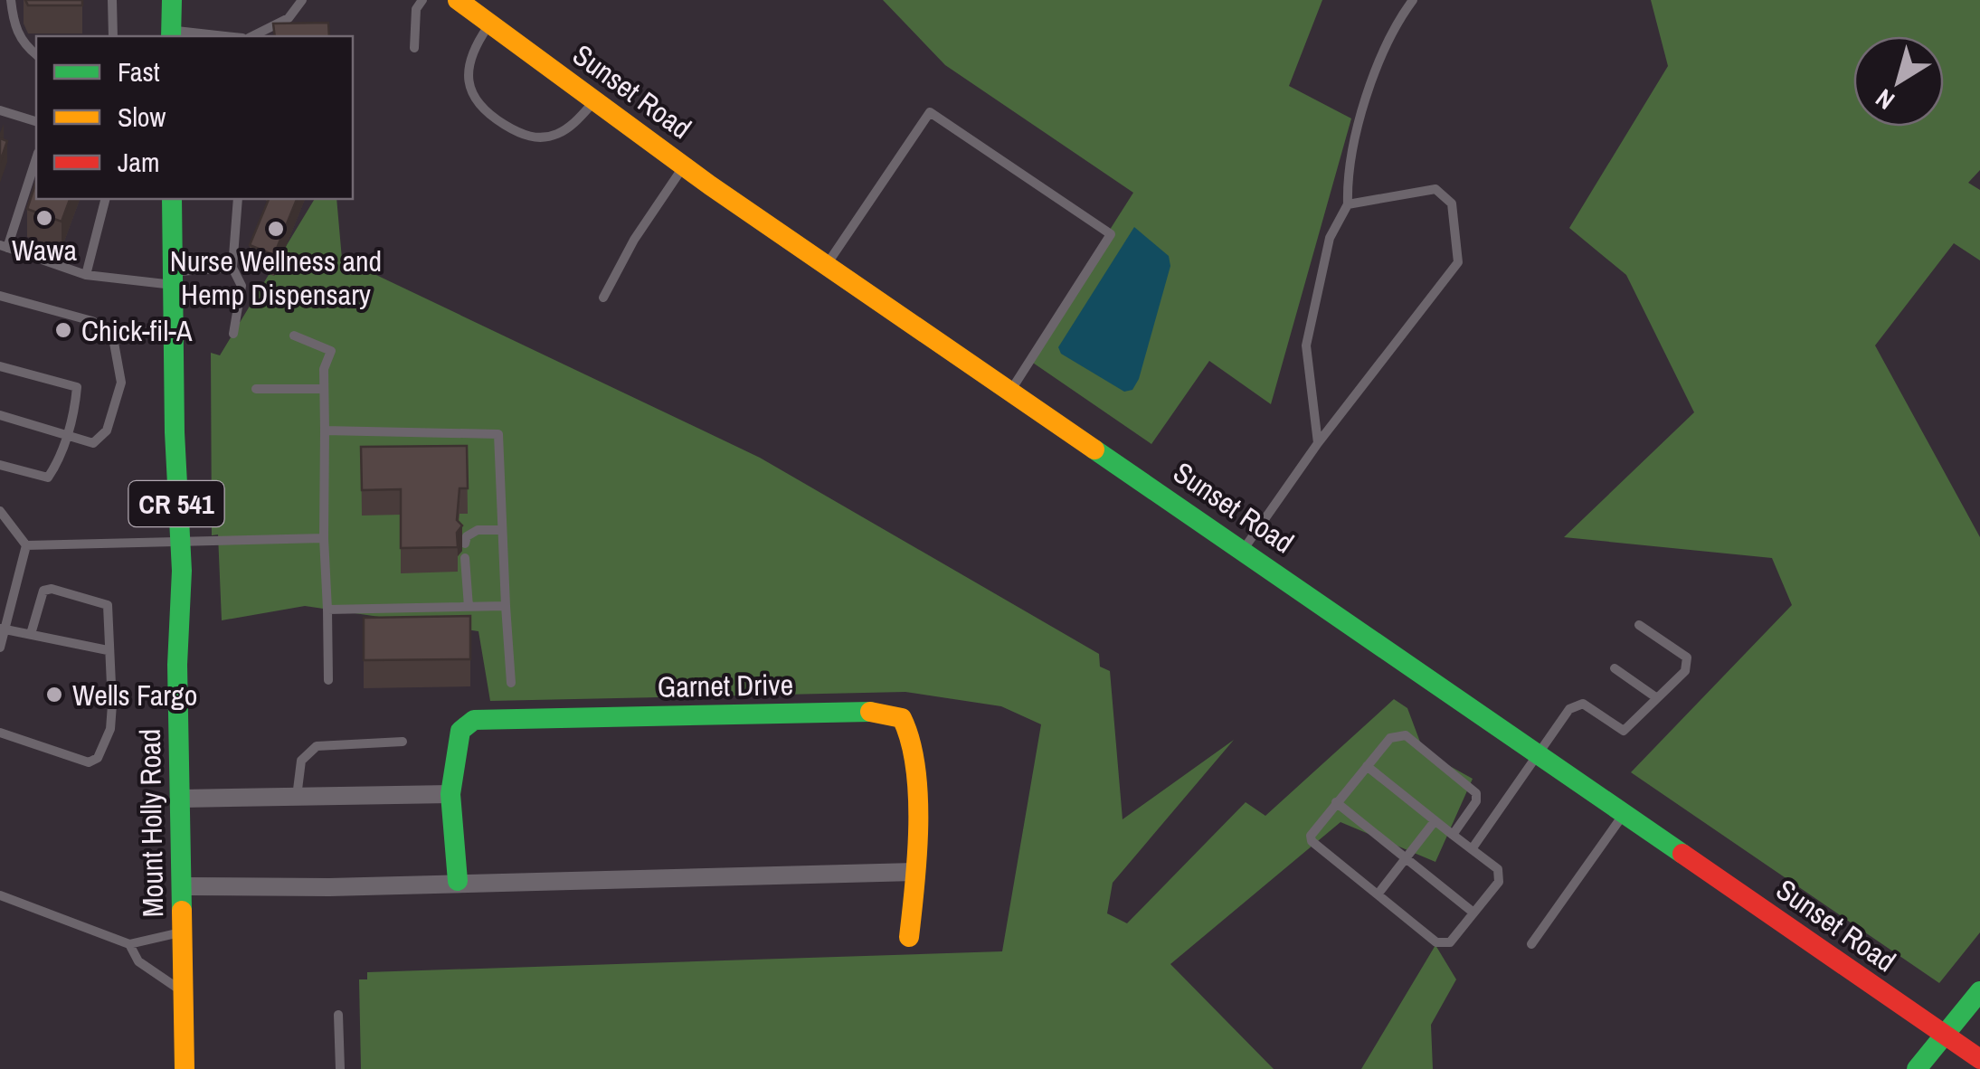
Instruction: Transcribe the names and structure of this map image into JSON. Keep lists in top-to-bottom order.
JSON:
{
  "streets": {
    "main road": [
      "Sunset Road",
      "CR 541",
      "Garnet Drive",
      "Mount Holly Road"
    ]
  },
  "places": [
    "Wawa",
    "Nurse Wellness and Hemp Dispensary",
    "Chick-fil-A",
    "Wells Fargo"
  ],
  "legend": ["Fast", "Slow", "Jam"],
  "north": "bottom left"
}
